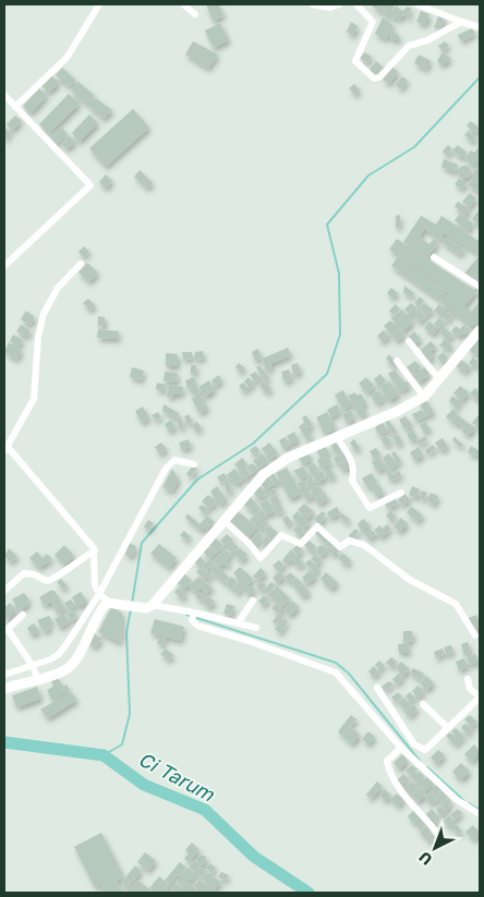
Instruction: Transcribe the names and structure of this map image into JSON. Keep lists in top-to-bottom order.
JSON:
{
  "water": ["Ci Tarum"],
  "north": "bottom left"
}
